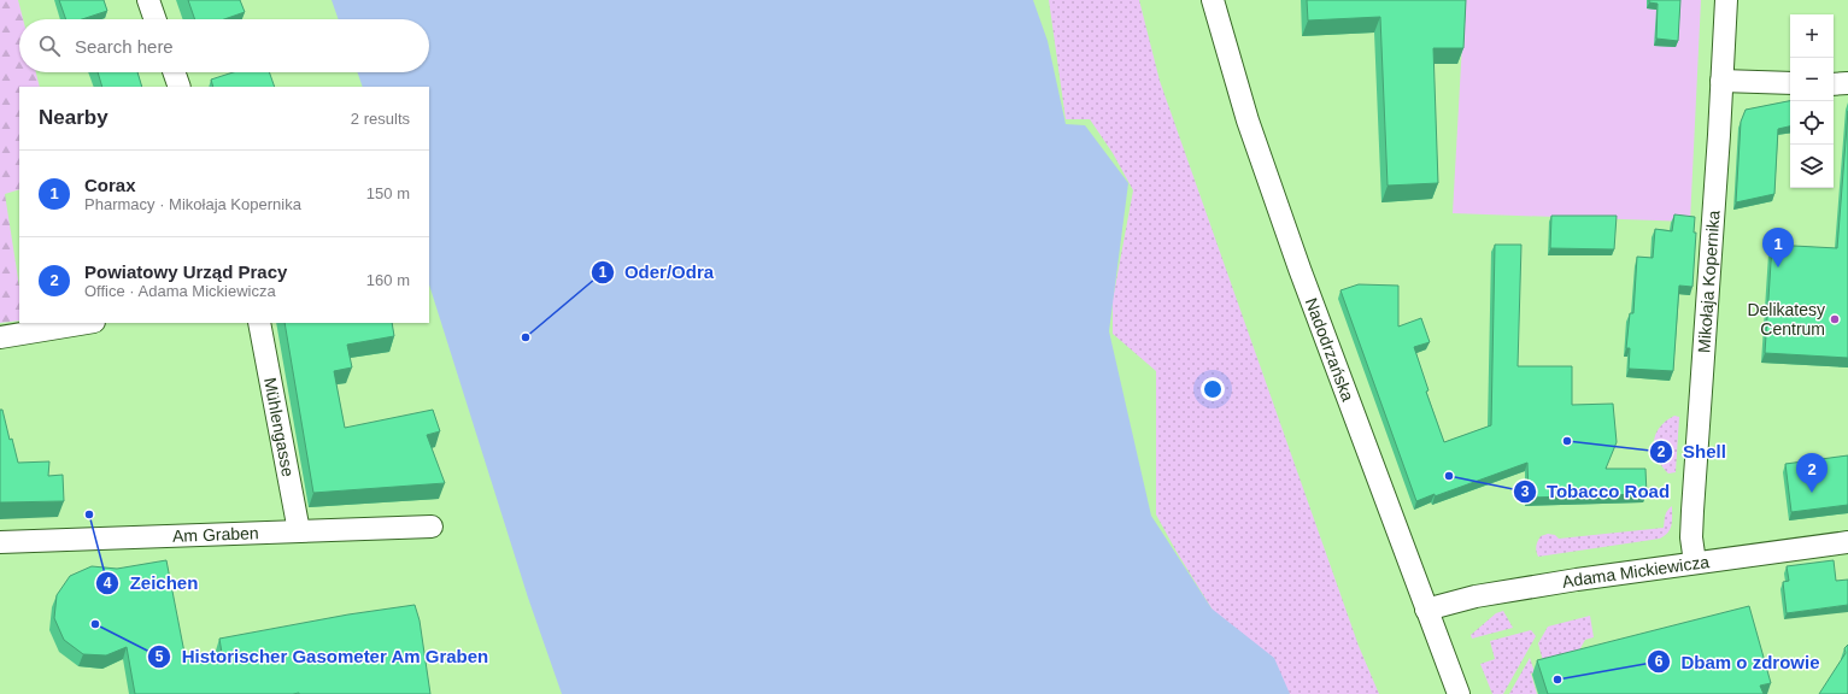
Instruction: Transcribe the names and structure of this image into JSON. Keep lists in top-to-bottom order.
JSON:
{
  "streets": {
    "street": [
      "Mikołaja Kopernika",
      "Nadodrzańska",
      "Mühlengasse",
      "Am Graben",
      "Adama Mickiewicza"
    ]
  },
  "crossings": [
    ["Mikołaja Kopernika", "Adama Mickiewicza"],
    ["Nadodrzańska", "Adama Mickiewicza"],
    ["Mühlengasse", "Am Graben"]
  ],
  "places": [
    "Delikatesy Centrum",
    "Oder/Odra",
    "Shell",
    "Tobacco Road",
    "Zeichen",
    "Historischer Gasometer Am Graben",
    "Dbam o zdrowie"
  ],
  "page": {
    "map_buttons": ["+", "−"],
    "search": "Search here",
    "heading": ["Nearby", "2 results"],
    "list": [
      {
        "mark": "1",
        "name": "Corax",
        "note": "Pharmacy · Mikołaja Kopernika",
        "value": "150 m"
      },
      {
        "mark": "2",
        "name": "Powiatowy Urząd Pracy",
        "note": "Office · Adama Mickiewicza",
        "value": "160 m"
      }
    ],
    "pins": ["1", "2"]
  }
}
